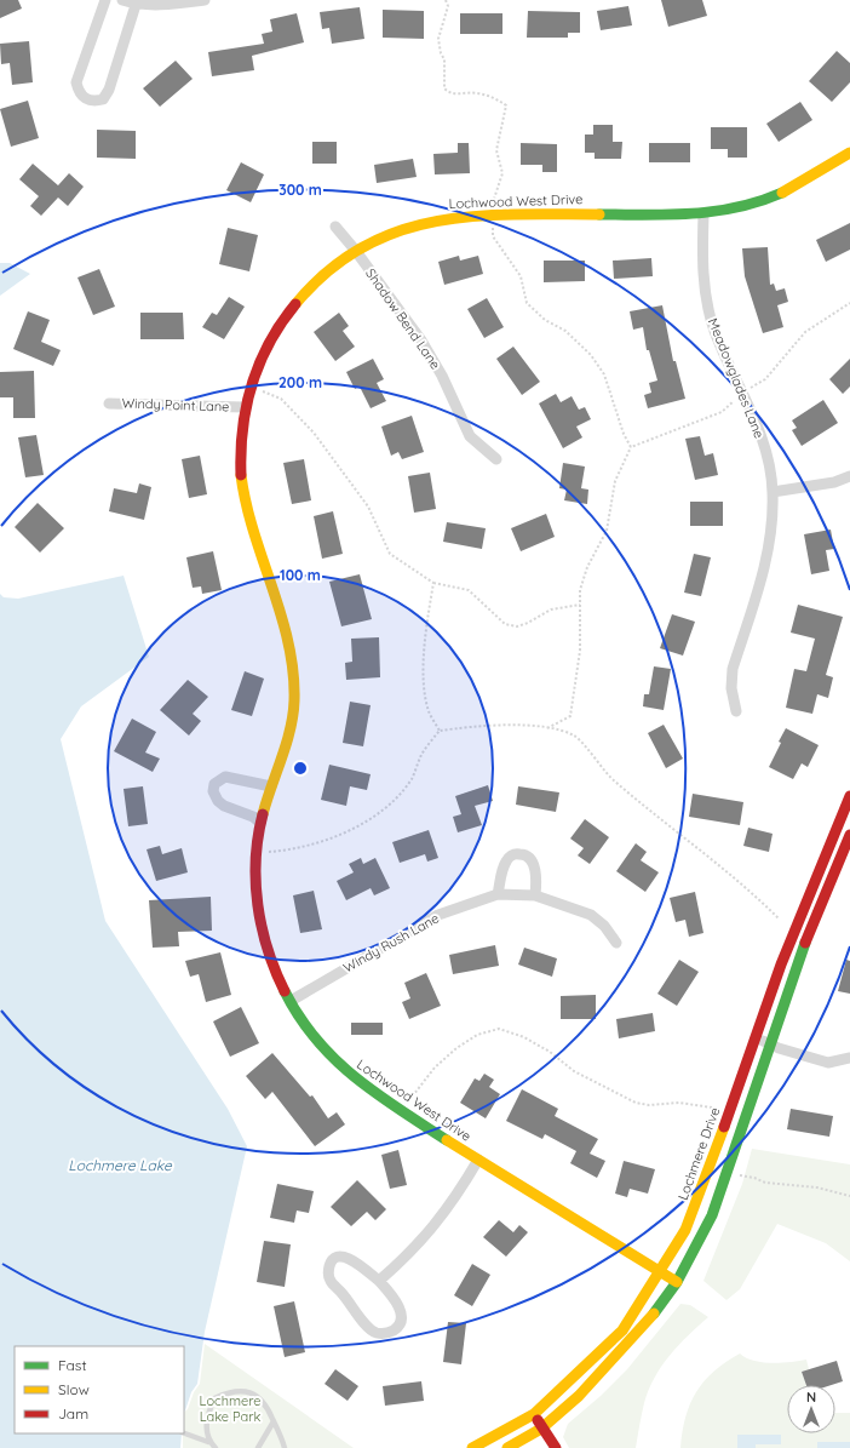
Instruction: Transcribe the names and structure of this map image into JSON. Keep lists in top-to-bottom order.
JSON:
{
  "streets": {
    "street": [
      "Lochwood West Drive",
      "Shadow Bend Lane",
      "Meadowglades Lane",
      "Windy Point Lane",
      "Windy Rush Lane",
      "Lochmere Drive"
    ]
  },
  "crossings": [
    ["Lochwood West Drive", "Shadow Bend Lane"],
    ["Lochwood West Drive", "Meadowglades Lane"],
    ["Lochwood West Drive", "Windy Point Lane"],
    ["Lochwood West Drive", "Windy Rush Lane"],
    ["Lochwood West Drive", "Lochmere Drive"]
  ],
  "water": ["Lochmere Lake"],
  "parks": ["Lochmere Lake Park"],
  "legend": ["Fast", "Slow", "Jam"],
  "north": "top",
  "rings": ["300 m", "200 m", "100 m"]
}
